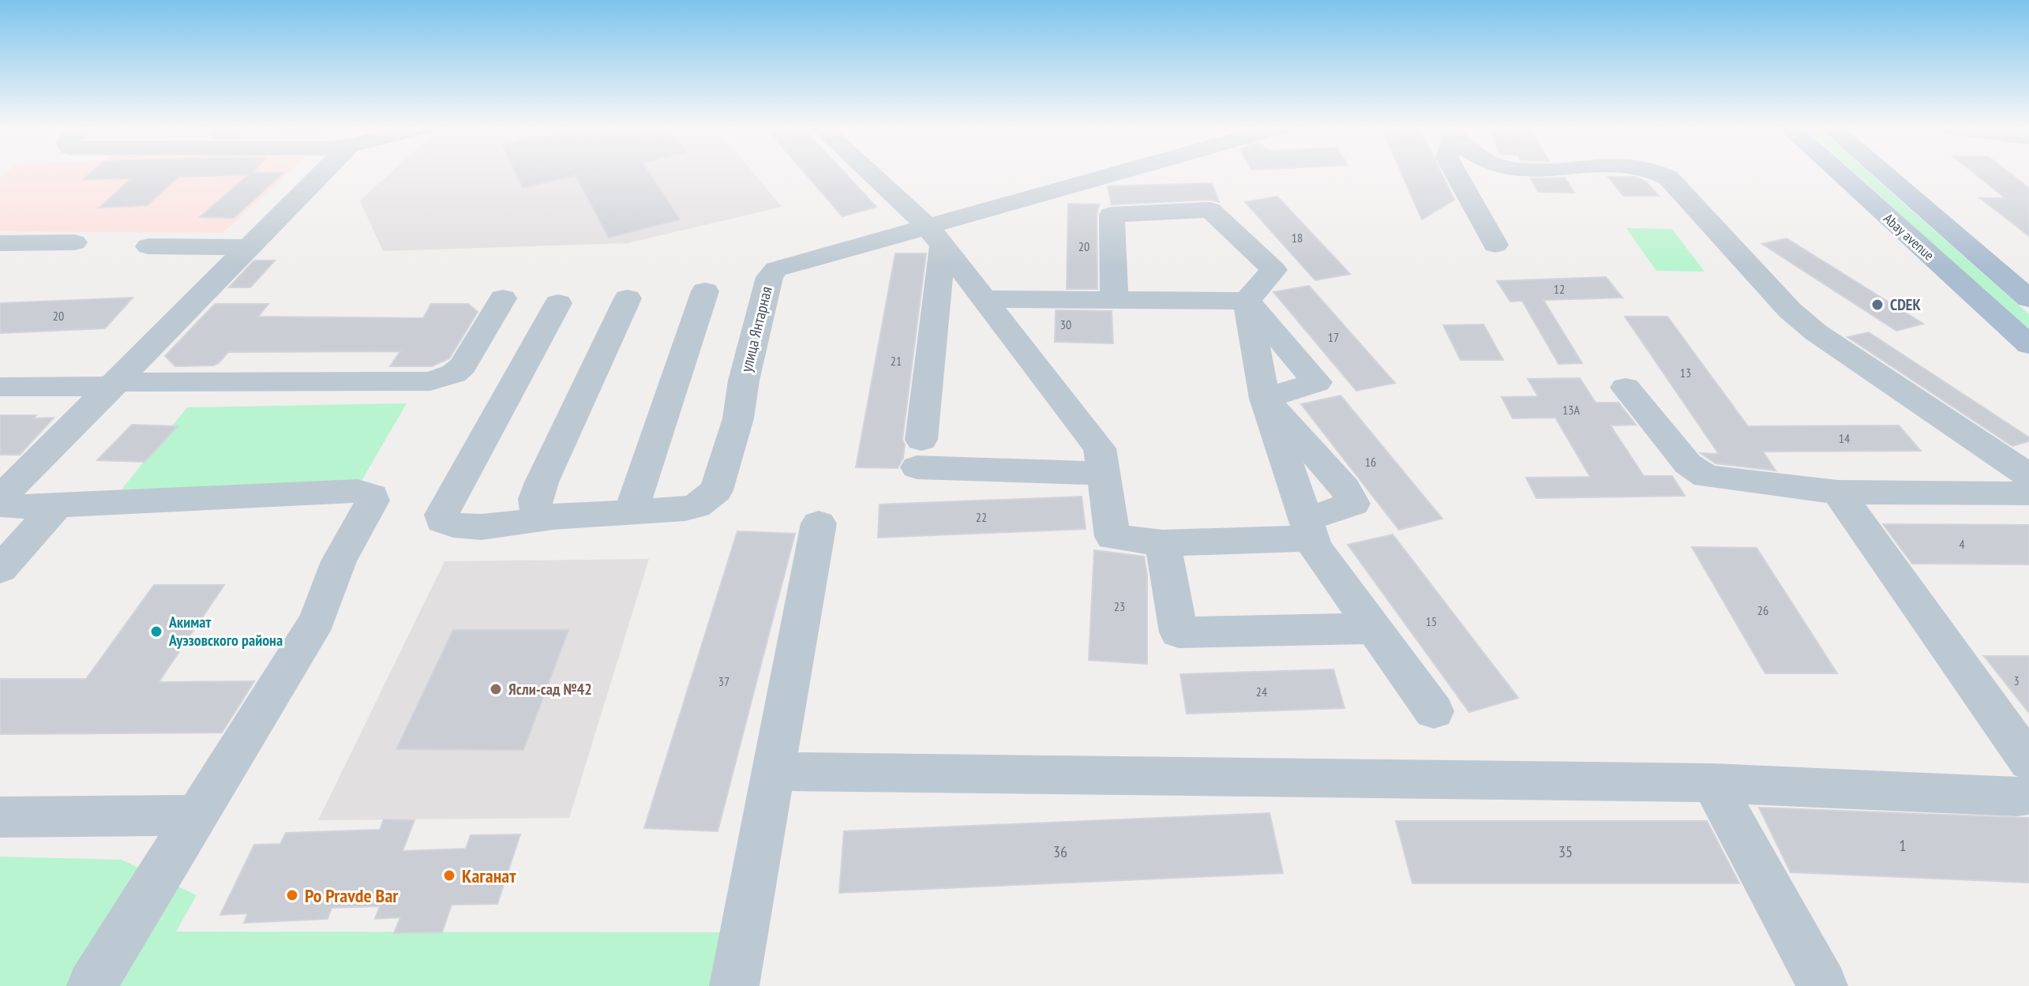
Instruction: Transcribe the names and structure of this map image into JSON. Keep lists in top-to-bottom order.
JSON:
{
  "streets": {
    "main road": ["Abay avenue"],
    "street": ["улица Янтарная"]
  },
  "places": [
    "CDEK",
    "Акимат Ауэзовского района",
    "Ясли-сад №42",
    "Каганат",
    "Po Pravde Bar"
  ],
  "house_numbers": [
    "18",
    "20",
    "12",
    "20",
    "30",
    "17",
    "21",
    "13",
    "13А",
    "14",
    "16",
    "22",
    "4",
    "23",
    "26",
    "15",
    "3",
    "37",
    "24",
    "1",
    "36",
    "35"
  ]
}
